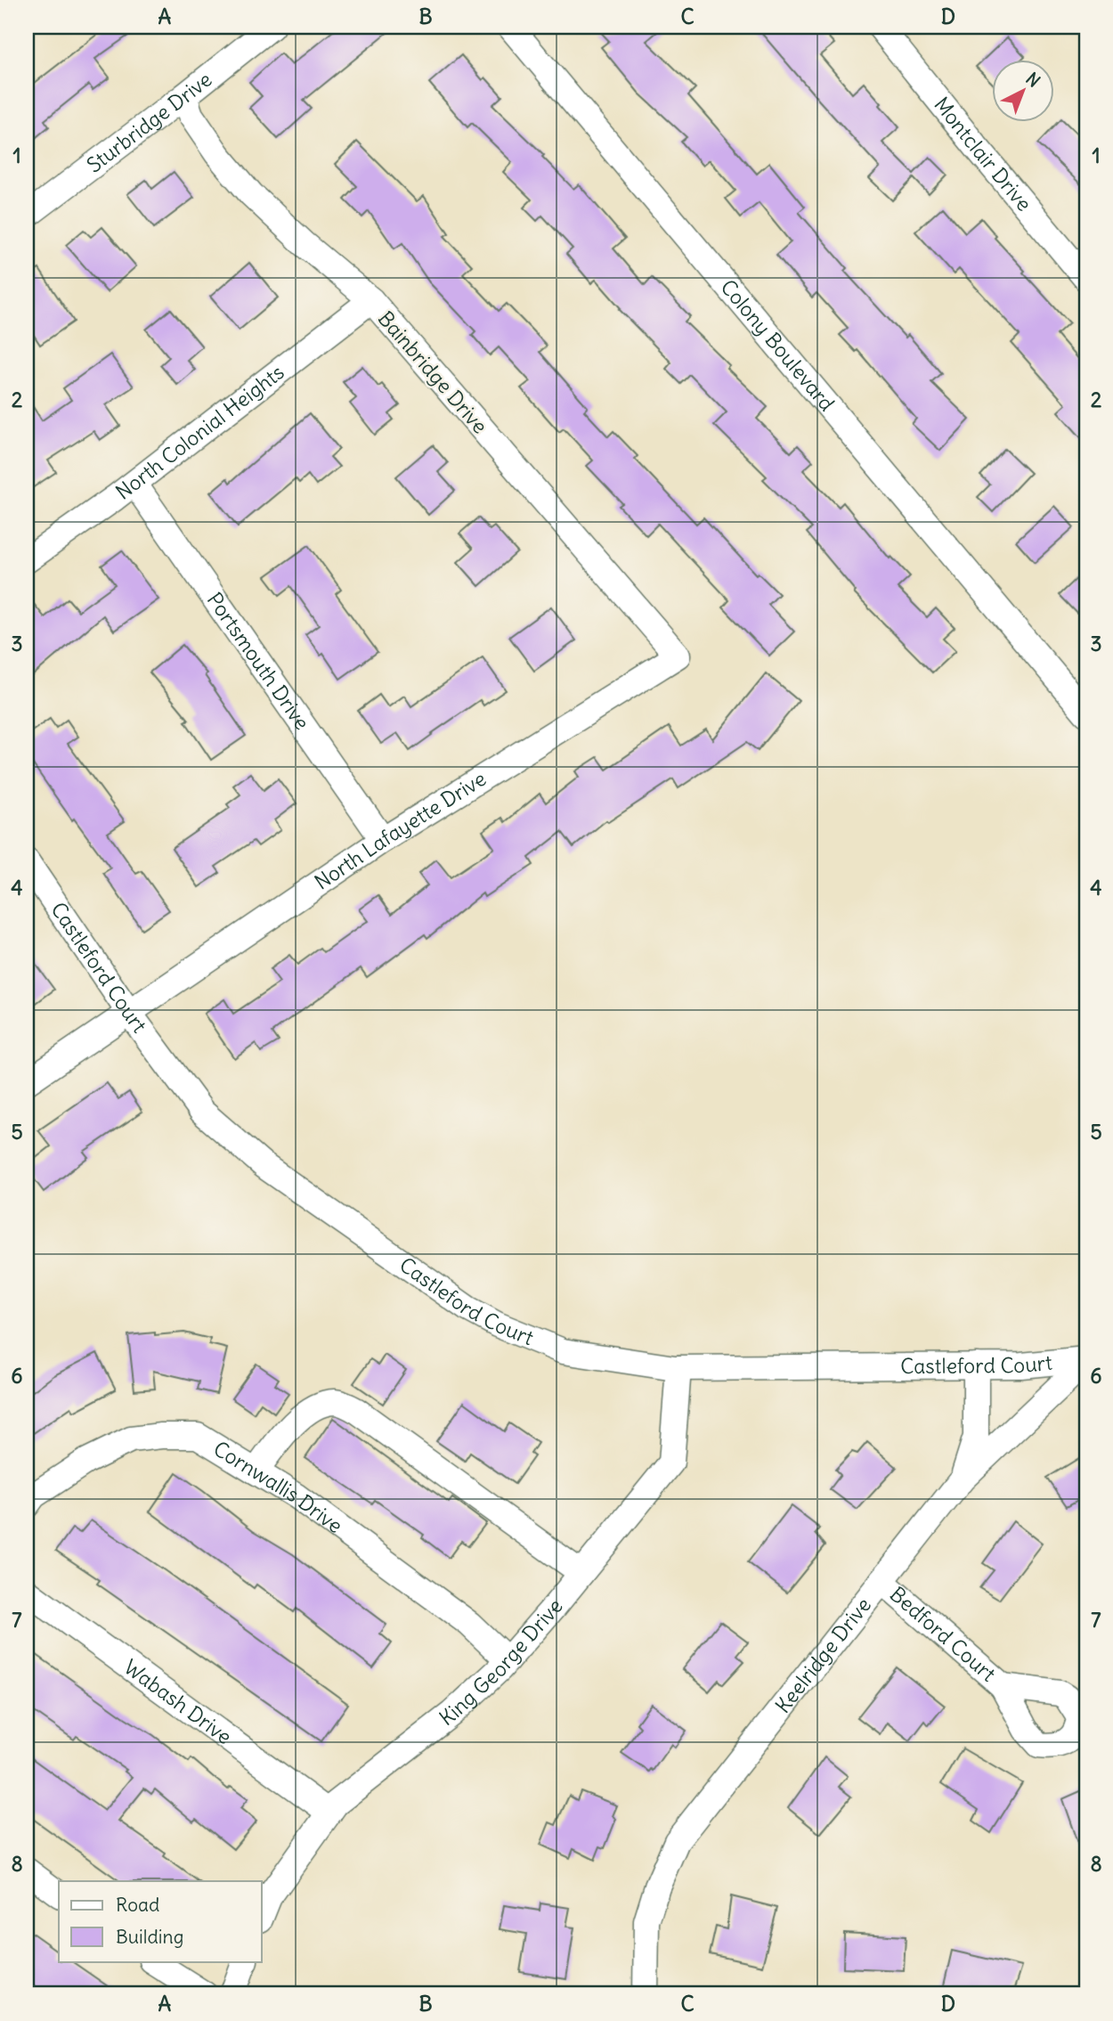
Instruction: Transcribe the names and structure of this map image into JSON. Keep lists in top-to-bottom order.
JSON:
{
  "streets": {
    "street": [
      "Sturbridge Drive",
      "Montclair Drive",
      "Colony Boulevard",
      "Bainbridge Drive",
      "North Colonial Heights",
      "Portsmouth Drive",
      "North Lafayette Drive",
      "Castleford Court",
      "Cornwallis Drive",
      "Bedford Court",
      "Keelridge Drive",
      "King George Drive",
      "Wabash Drive"
    ]
  },
  "crossings": [
    ["Sturbridge Drive", "Bainbridge Drive"],
    ["Bainbridge Drive", "North Colonial Heights"],
    ["Bainbridge Drive", "North Lafayette Drive"],
    ["North Colonial Heights", "Portsmouth Drive"],
    ["Portsmouth Drive", "North Lafayette Drive"],
    ["North Lafayette Drive", "Castleford Court"],
    ["Castleford Court", "Keelridge Drive"],
    ["Castleford Court", "King George Drive"],
    ["Cornwallis Drive", "King George Drive"],
    ["Bedford Court", "Keelridge Drive"],
    ["King George Drive", "Wabash Drive"]
  ],
  "legend": ["Road", "Building"],
  "north": "top right",
  "grid": {
    "columns": [
      "A",
      "B",
      "C",
      "D"
    ],
    "rows": [
      "1",
      "2",
      "3",
      "4",
      "5",
      "6",
      "7",
      "8"
    ]
  }
}
